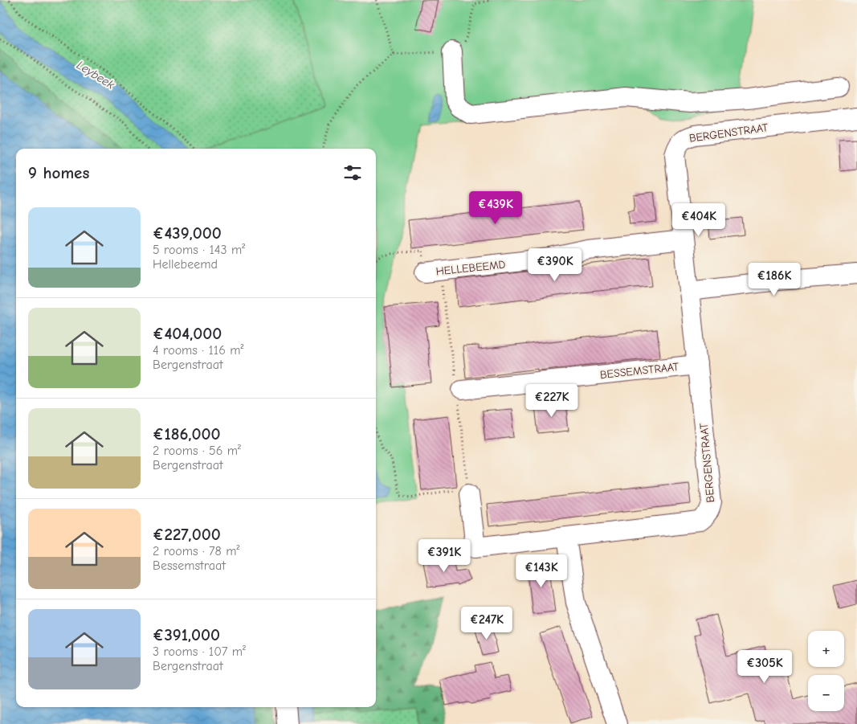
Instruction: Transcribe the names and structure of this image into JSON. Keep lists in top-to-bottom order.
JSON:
{
  "streets": {
    "street": ["BERGENSTRAAT", "HELLEBEEMD", "BESSEMSTRAAT"]
  },
  "crossings": [
    ["BERGENSTRAAT", "HELLEBEEMD"],
    ["BERGENSTRAAT", "BESSEMSTRAAT"]
  ],
  "water": ["Leybeek"],
  "page": {
    "heading": "9 homes",
    "price": [
      "€439K",
      "€404K",
      "€390K",
      "€186K",
      "€227K",
      "€391K",
      "€143K",
      "€247K",
      "€305K"
    ],
    "list": [
      {
        "name": "€439,000",
        "note": "5 rooms · 143 m² · Hellebeemd"
      },
      {
        "name": "€404,000",
        "note": "4 rooms · 116 m² · Bergenstraat"
      },
      {
        "name": "€186,000",
        "note": "2 rooms · 56 m² · Bergenstraat"
      },
      {
        "name": "€227,000",
        "note": "2 rooms · 78 m² · Bessemstraat"
      },
      {
        "name": "€391,000",
        "note": "3 rooms · 107 m² · Bergenstraat"
      }
    ],
    "map_buttons": ["+", "−"]
  }
}
